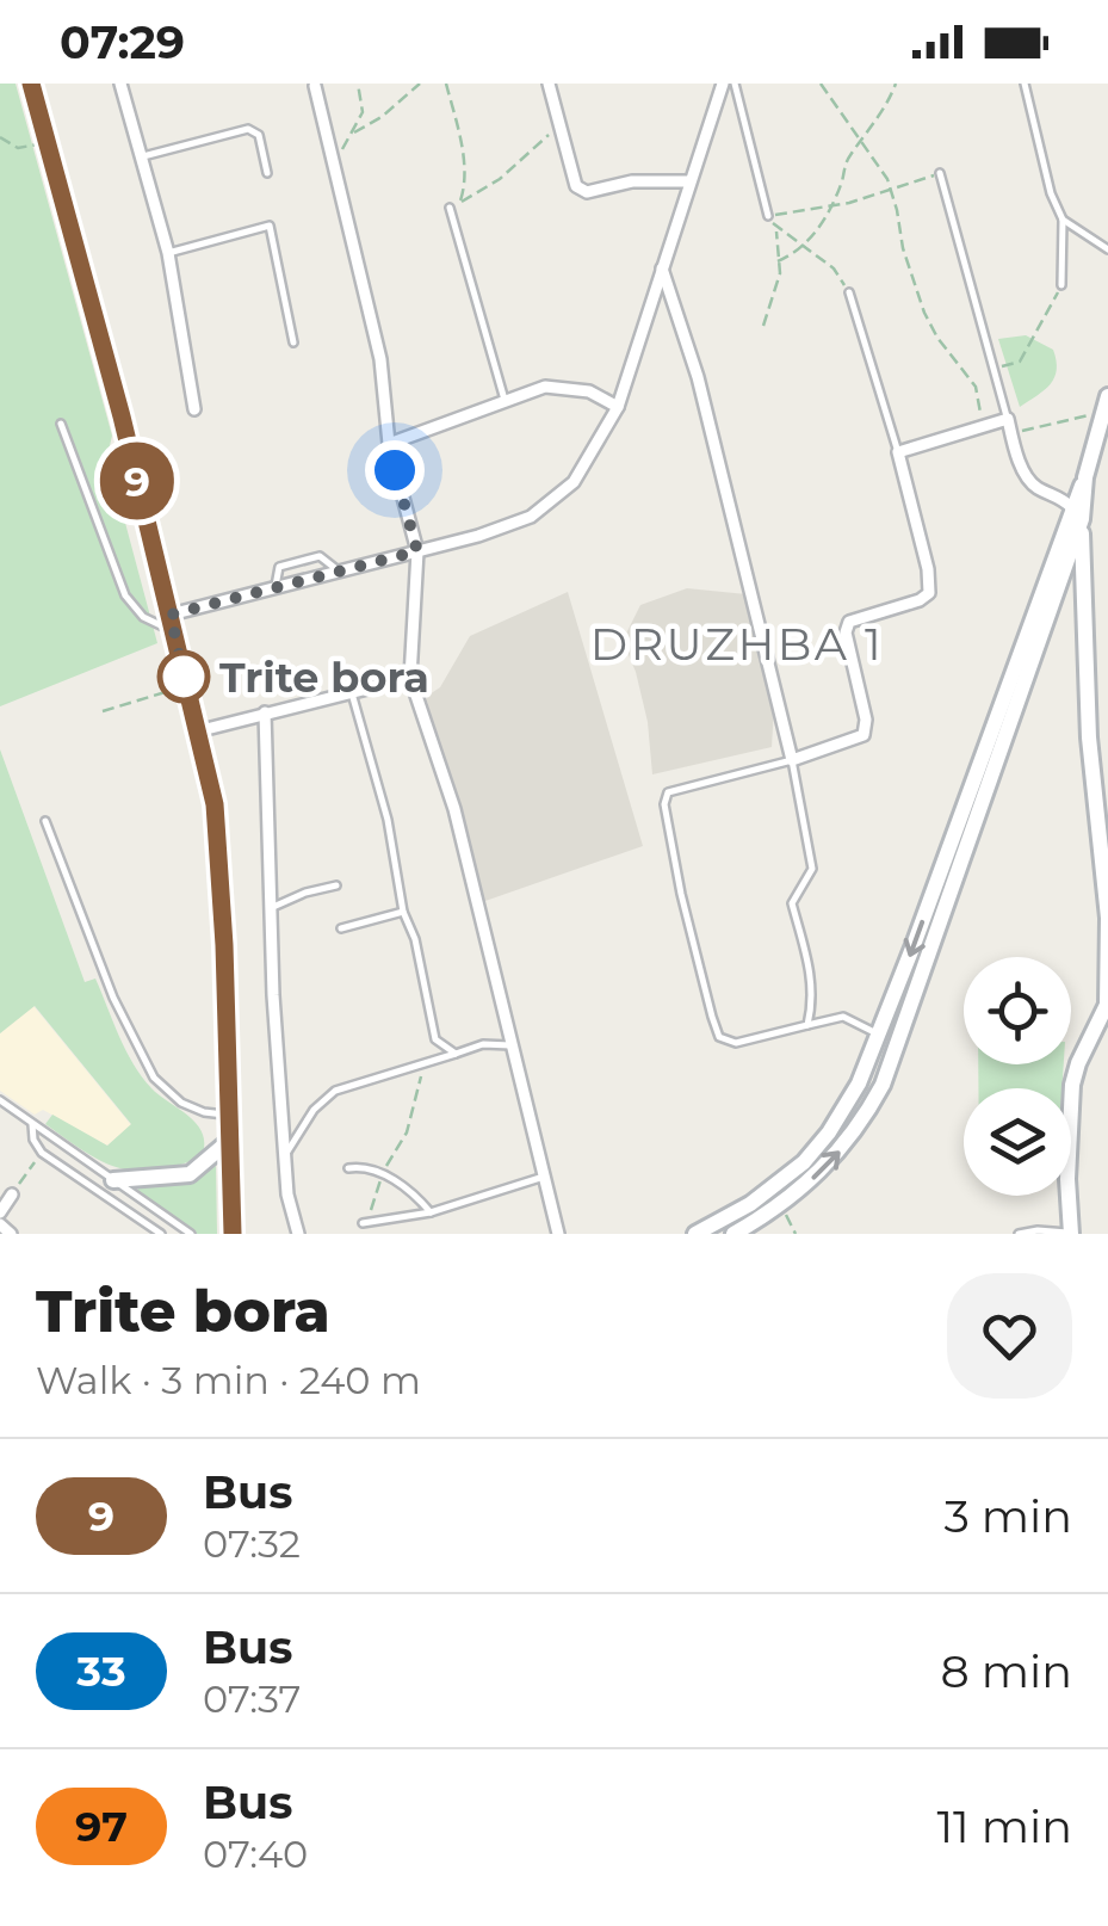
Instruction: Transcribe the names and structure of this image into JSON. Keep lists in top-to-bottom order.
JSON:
{
  "districts": ["DRUZHBA 1"],
  "places": ["Trite bora"],
  "lines": ["bus line 9"],
  "page": {
    "status": "07:29",
    "on_map": "9",
    "heading": ["Trite bora", "Walk · 3 min · 240 m"],
    "list": [
      {
        "mark": "9",
        "name": "Bus",
        "note": "07:32",
        "value": "3 min"
      },
      {
        "mark": "33",
        "name": "Bus",
        "note": "07:37",
        "value": "8 min"
      },
      {
        "mark": "97",
        "name": "Bus",
        "note": "07:40",
        "value": "11 min"
      }
    ]
  }
}
